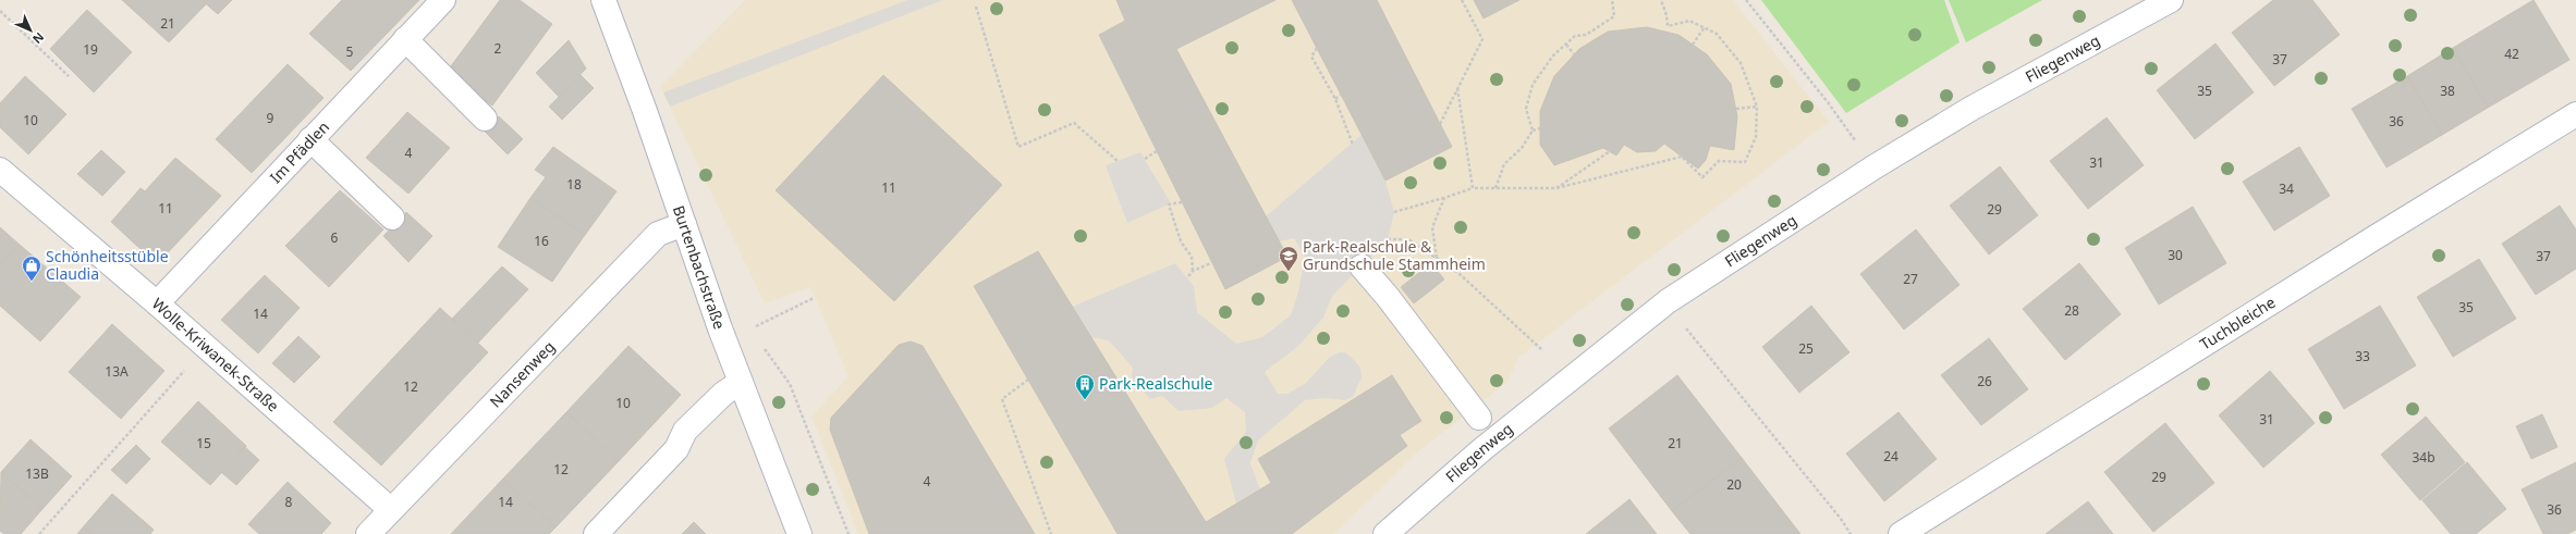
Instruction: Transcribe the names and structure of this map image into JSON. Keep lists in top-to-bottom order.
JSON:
{
  "streets": {
    "street": [
      "Fliegenweg",
      "Im Pfädlen",
      "Burtenbachstraße",
      "Tuchbleiche",
      "Wolle-Kriwanek-Straße",
      "Nansenweg"
    ]
  },
  "crossings": [
    ["Im Pfädlen", "Wolle-Kriwanek-Straße"],
    ["Burtenbachstraße", "Nansenweg"],
    ["Wolle-Kriwanek-Straße", "Nansenweg"]
  ],
  "places": {
    "school or university": ["Park-Realschule & Grundschule Stammheim"],
    "shop": ["Schönheitsstüble Claudia"],
    "building": ["Park-Realschule"]
  },
  "house_numbers": [
    "21",
    "2",
    "19",
    "5",
    "42",
    "37",
    "35",
    "38",
    "9",
    "10",
    "36",
    "4",
    "31",
    "18",
    "11",
    "34",
    "11",
    "29",
    "6",
    "16",
    "30",
    "37",
    "27",
    "35",
    "28",
    "14",
    "25",
    "33",
    "13A",
    "26",
    "12",
    "10",
    "31",
    "15",
    "21",
    "24",
    "34b",
    "12",
    "13B",
    "29",
    "4",
    "20",
    "8",
    "14",
    "36"
  ],
  "north": "bottom right"
}
